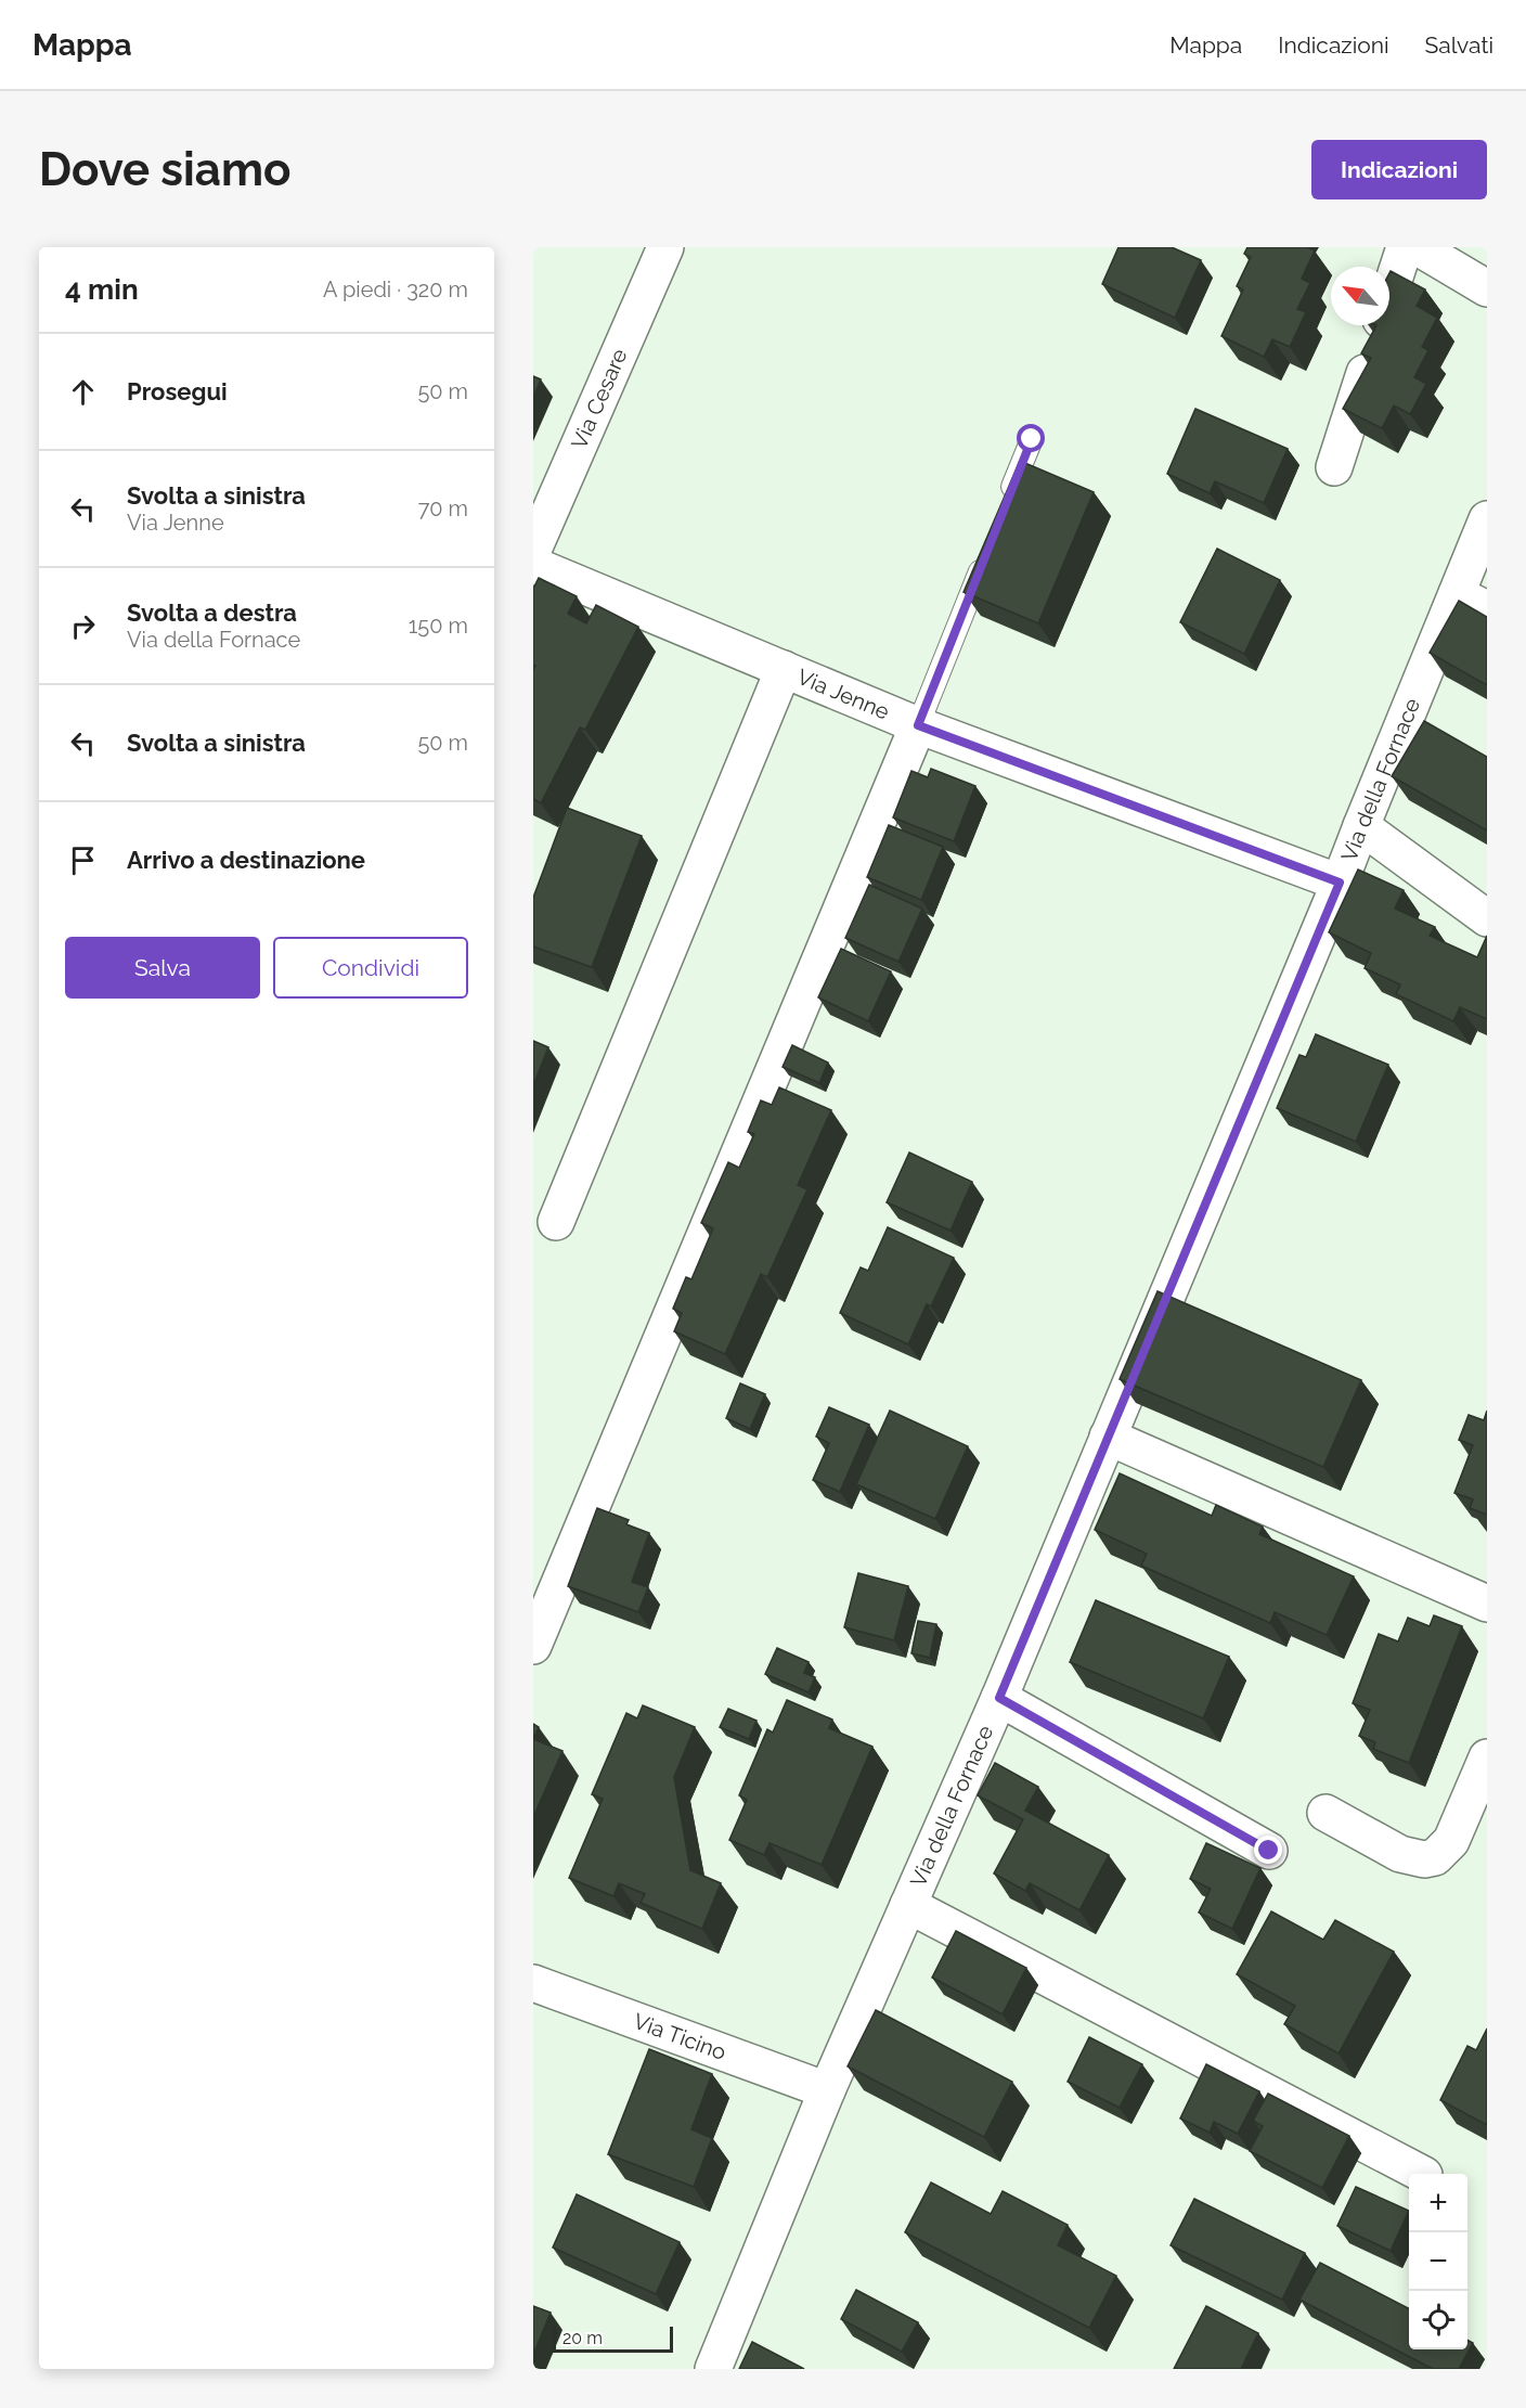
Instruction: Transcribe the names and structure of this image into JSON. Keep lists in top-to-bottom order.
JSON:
{
  "streets": {
    "street": [
      "Via Cesare",
      "Via Jenne",
      "Via della Fornace",
      "Via Ticino"
    ]
  },
  "crossings": [
    ["Via Jenne", "Via della Fornace"],
    ["Via della Fornace", "Via Ticino"]
  ],
  "scale_bar": "20 m",
  "north": "top left",
  "page": {
    "header": "Mappa",
    "nav": ["Mappa", "Indicazioni", "Salvati"],
    "buttons": [
      "Indicazioni",
      ["Salva", "Condividi"]
    ],
    "title": "Dove siamo",
    "heading": ["4 min", "A piedi · 320 m"],
    "list": [
      ["Prosegui", "50 m"],
      ["Svolta a sinistra", "Via Jenne", "70 m"],
      ["Svolta a destra", "Via della Fornace", "150 m"],
      ["Svolta a sinistra", "50 m"],
      "Arrivo a destinazione"
    ],
    "map_buttons": ["+", "−"],
    "scale": "20 m"
  }
}
